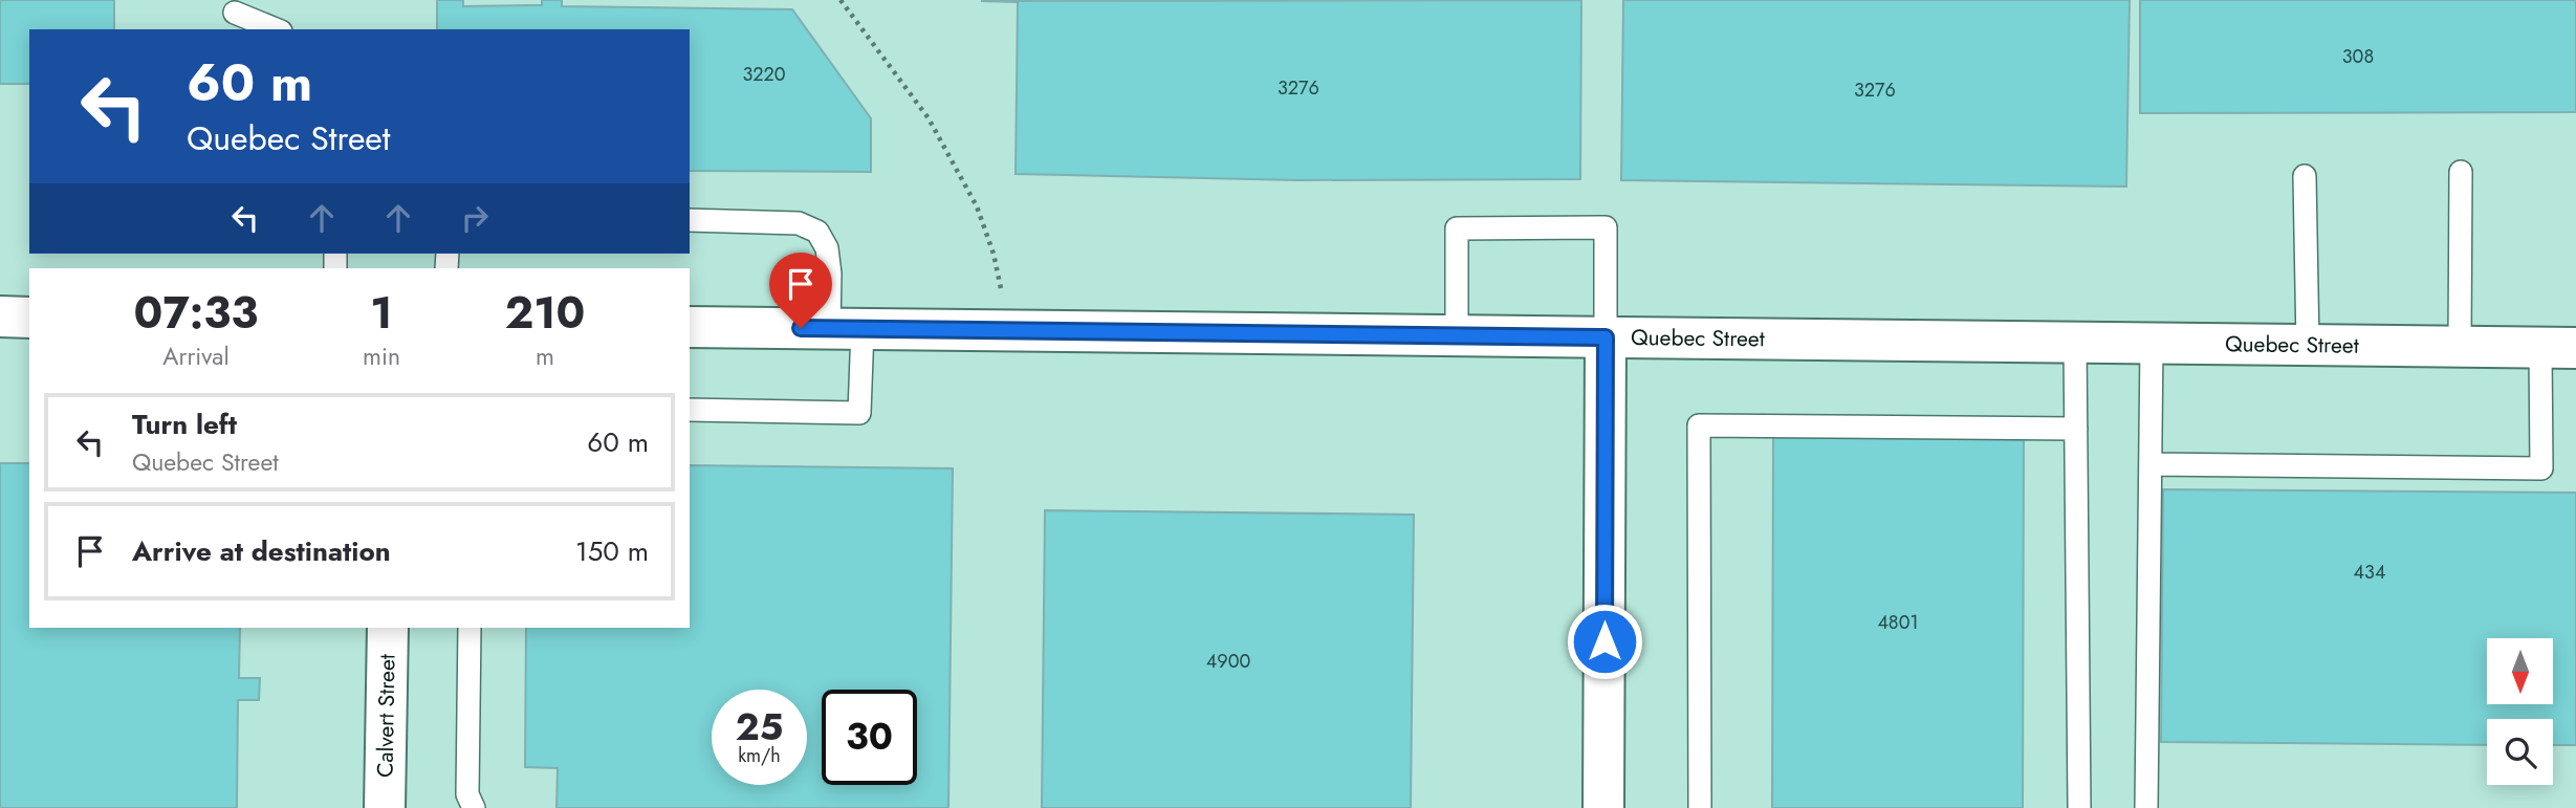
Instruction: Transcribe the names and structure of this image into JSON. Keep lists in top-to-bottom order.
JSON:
{
  "streets": {
    "street": ["Quebec Street", "Calvert Street"]
  },
  "house_numbers": [
    "308",
    "3220",
    "3276",
    "3276",
    "434",
    "4801",
    "4900"
  ],
  "north": "bottom",
  "page": {
    "turn": ["60 m", "Quebec Street"],
    "eta": [
      "07:33",
      "Arrival",
      "1",
      "min",
      "210",
      "m"
    ],
    "list": [
      {
        "name": "Turn left",
        "note": "Quebec Street",
        "value": "60 m"
      },
      {
        "name": "Arrive at destination",
        "value": "150 m"
      }
    ],
    "speed": "25 km/h",
    "limit": "30"
  }
}
